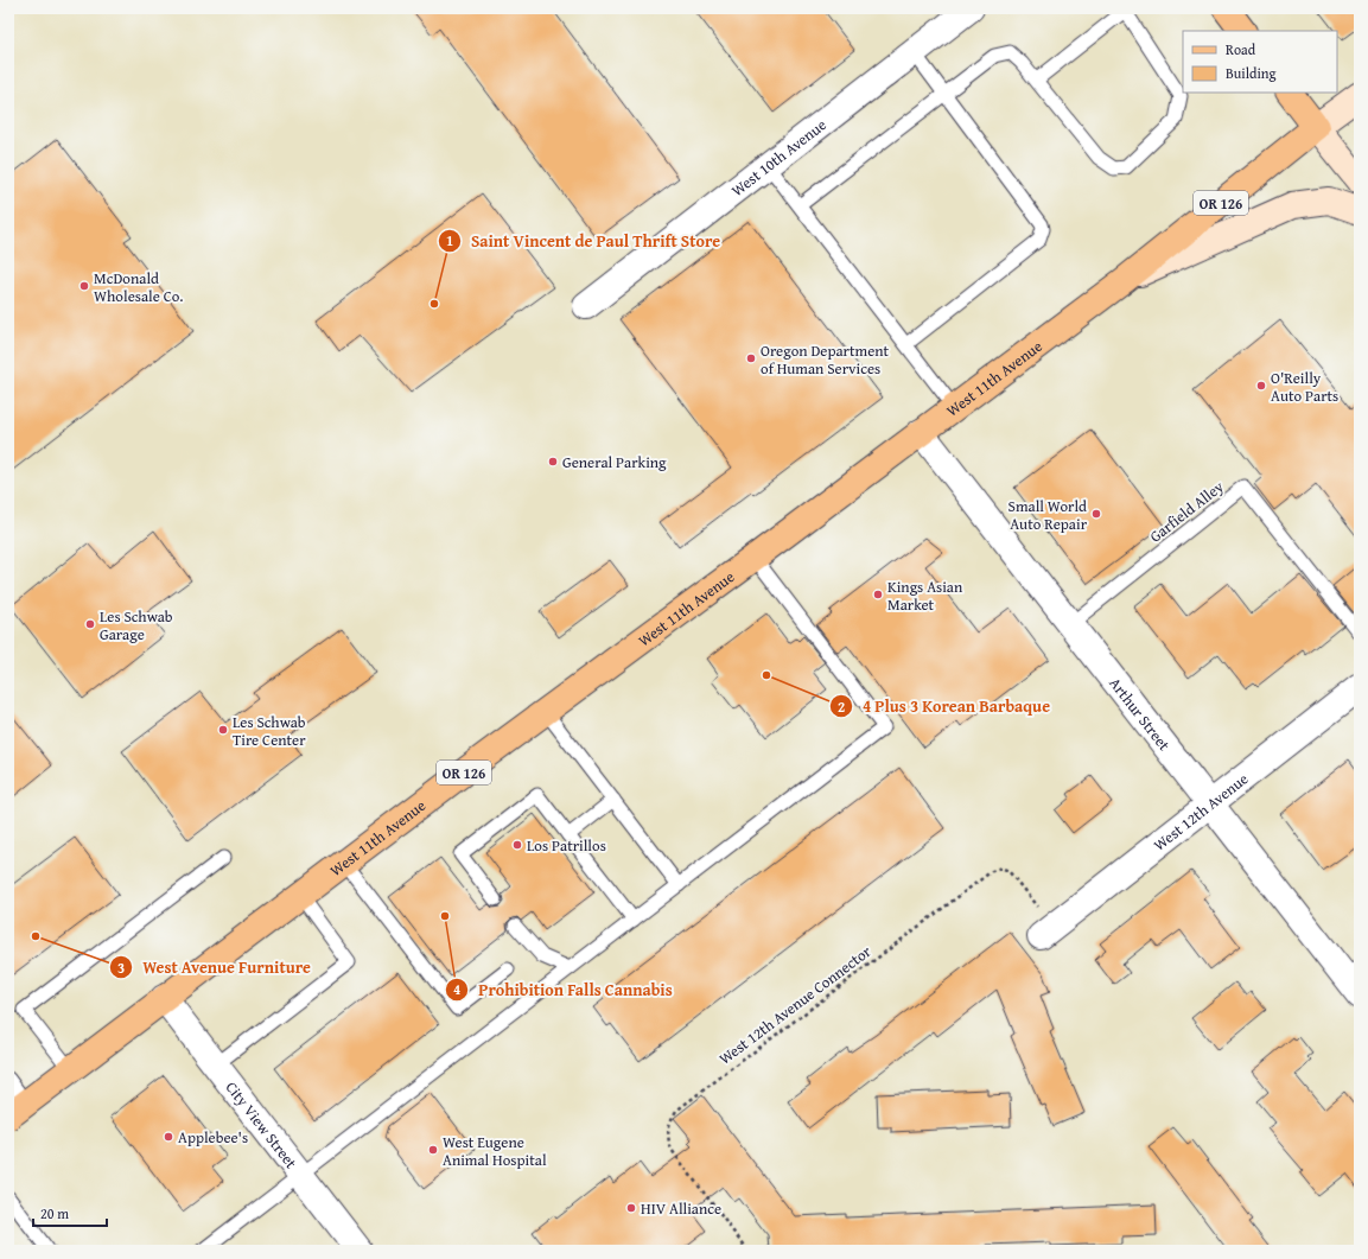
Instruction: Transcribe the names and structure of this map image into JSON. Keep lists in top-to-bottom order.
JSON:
{
  "streets": {
    "main road": ["OR 126", "West 11th Avenue"],
    "street": [
      "West 10th Avenue",
      "Arthur Street",
      "West 12th Avenue",
      "City View Street"
    ],
    "lane": ["Garfield Alley"],
    "path": ["West 12th Avenue Connector"]
  },
  "crossings": [
    ["West 11th Avenue", "Arthur Street"],
    ["West 11th Avenue", "City View Street"],
    ["Garfield Alley", "Arthur Street"],
    ["Arthur Street", "West 12th Avenue"],
    ["West 12th Avenue", "West 12th Avenue Connector"]
  ],
  "places": [
    "McDonald Wholesale Co.",
    "Saint Vincent de Paul Thrift Store",
    "Oregon Department of Human Services",
    "O'Reilly Auto Parts",
    "General Parking",
    "Small World Auto Repair",
    "Kings Asian Market",
    "Les Schwab Garage",
    "4 Plus 3 Korean Barbaque",
    "Les Schwab Tire Center",
    "Los Patrillos",
    "Prohibition Falls Cannabis",
    "West Avenue Furniture",
    "Applebee's",
    "West Eugene Animal Hospital",
    "HIV Alliance"
  ],
  "legend": ["Road", "Building"],
  "scale_bar": "20 m"
}
